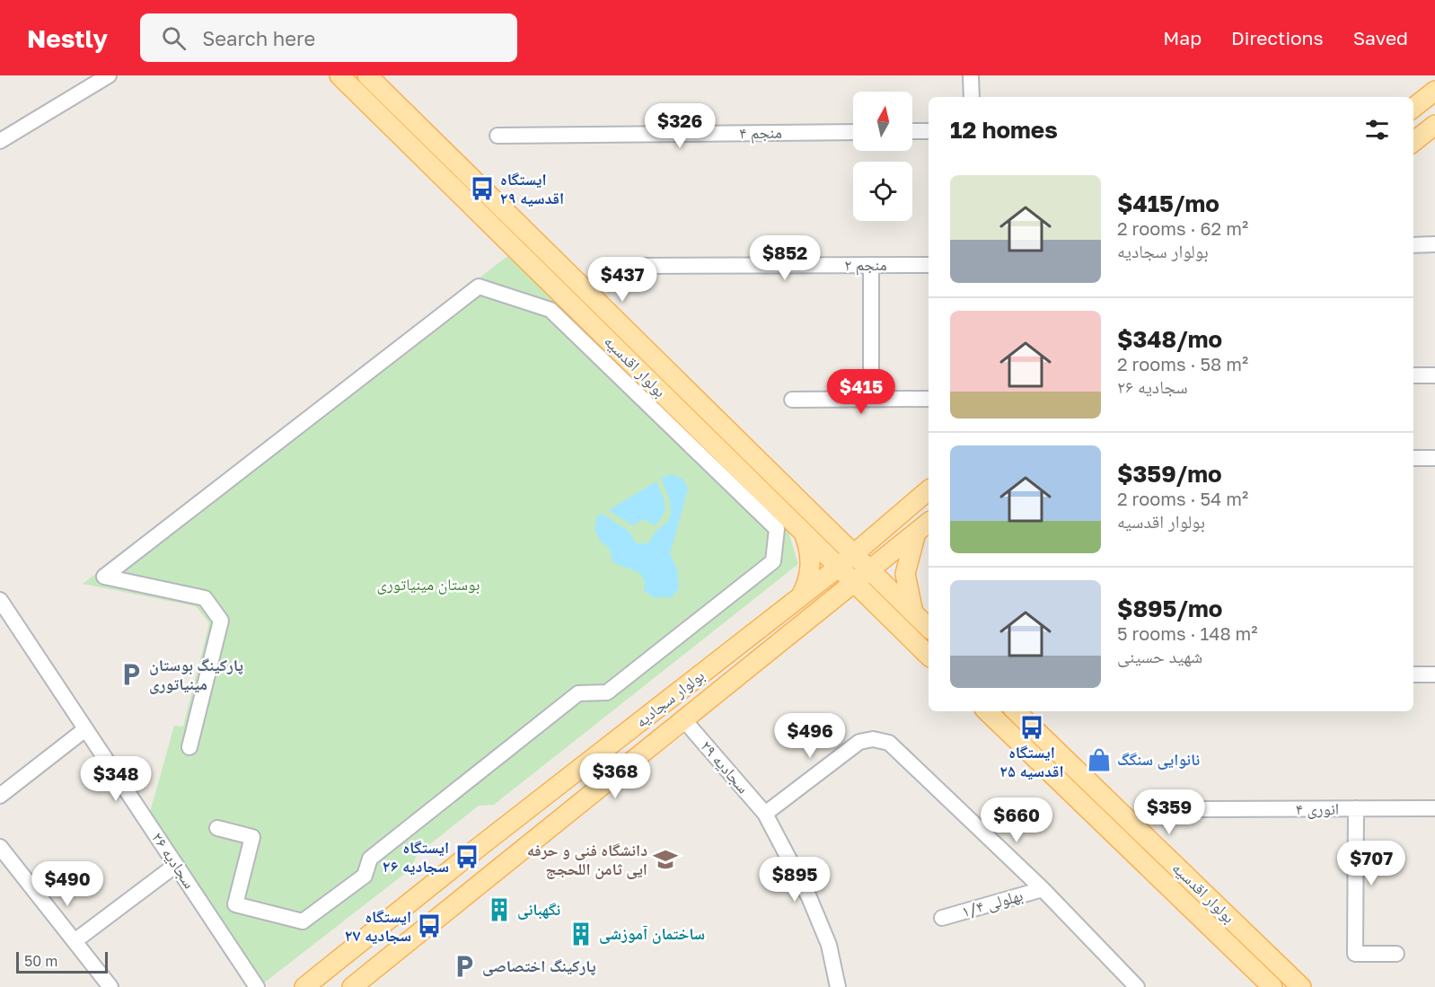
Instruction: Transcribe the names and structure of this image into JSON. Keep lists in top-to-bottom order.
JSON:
{
  "streets": {
    "main road": ["بولوار اقدسیه", "بولوار سجادیه"],
    "street": [
      "منجم ۴",
      "منجم ۲",
      "سجادیه ۲۹",
      "انوری ۴",
      "سجادیه ۲۶",
      "بهلولی ۱/۴"
    ]
  },
  "crossings": [
    ["بولوار اقدسیه", "بولوار سجادیه"],
    ["بولوار سجادیه", "سجادیه ۲۹"]
  ],
  "parks": ["بوستان مینیاتوری"],
  "places": {
    "bus stop": [
      "ایستگاه اقدسیه ۲۹",
      "ایستگاه اقدسیه ۲۵",
      "ایستگاه سجادیه ۲۶",
      "ایستگاه سجادیه ۲۷"
    ],
    "parking": ["پارکینگ بوستان مینیاتوری", "پارکینگ اختصاصی"],
    "shop": ["نانوایی سنگگ"],
    "school or university": ["دانشگاه فنی و حرفه ایی ثامن اللحجج"],
    "building": ["نگهبانی", "ساختمان آموزشی"]
  },
  "scale_bar": "50 m",
  "north": "top",
  "page": {
    "header": "Nestly",
    "search": "Search here",
    "nav": ["Map", "Directions", "Saved"],
    "heading": "12 homes",
    "price": [
      "$326",
      "$852",
      "$437",
      "$415",
      "$496",
      "$368",
      "$348",
      "$359",
      "$660",
      "$707",
      "$895",
      "$490"
    ],
    "list": [
      {
        "name": "$415/mo",
        "note": "2 rooms · 62 m² · بولوار سجادیه"
      },
      {
        "name": "$348/mo",
        "note": "2 rooms · 58 m² · سجادیه ۲۶"
      },
      {
        "name": "$359/mo",
        "note": "2 rooms · 54 m² · بولوار اقدسیه"
      },
      {
        "name": "$895/mo",
        "note": "5 rooms · 148 m² · شهید حسینی"
      }
    ],
    "scale": "50 m"
  }
}
